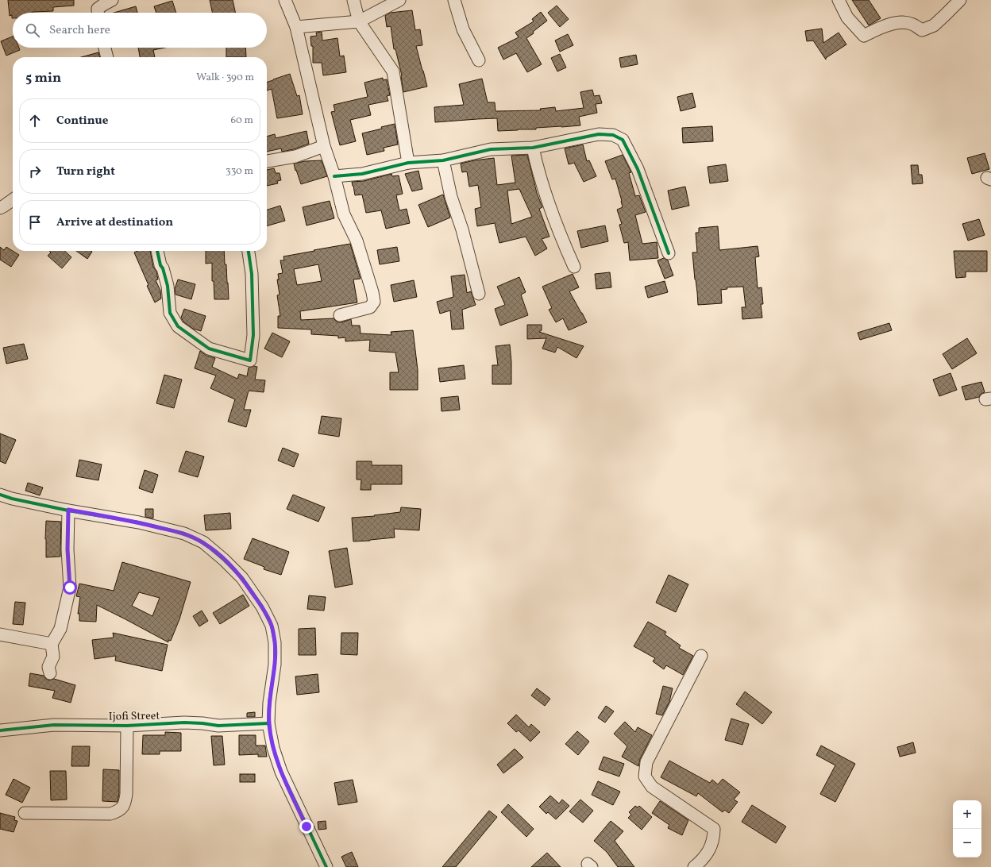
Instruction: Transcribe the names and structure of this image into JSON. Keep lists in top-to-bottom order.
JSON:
{
  "streets": {
    "street": ["Ijofi Street"]
  },
  "page": {
    "search": "Search here",
    "heading": ["5 min", "Walk · 390 m"],
    "list": [
      ["Continue", "60 m"],
      ["Turn right", "330 m"],
      "Arrive at destination"
    ],
    "map_buttons": ["+", "−"]
  }
}
